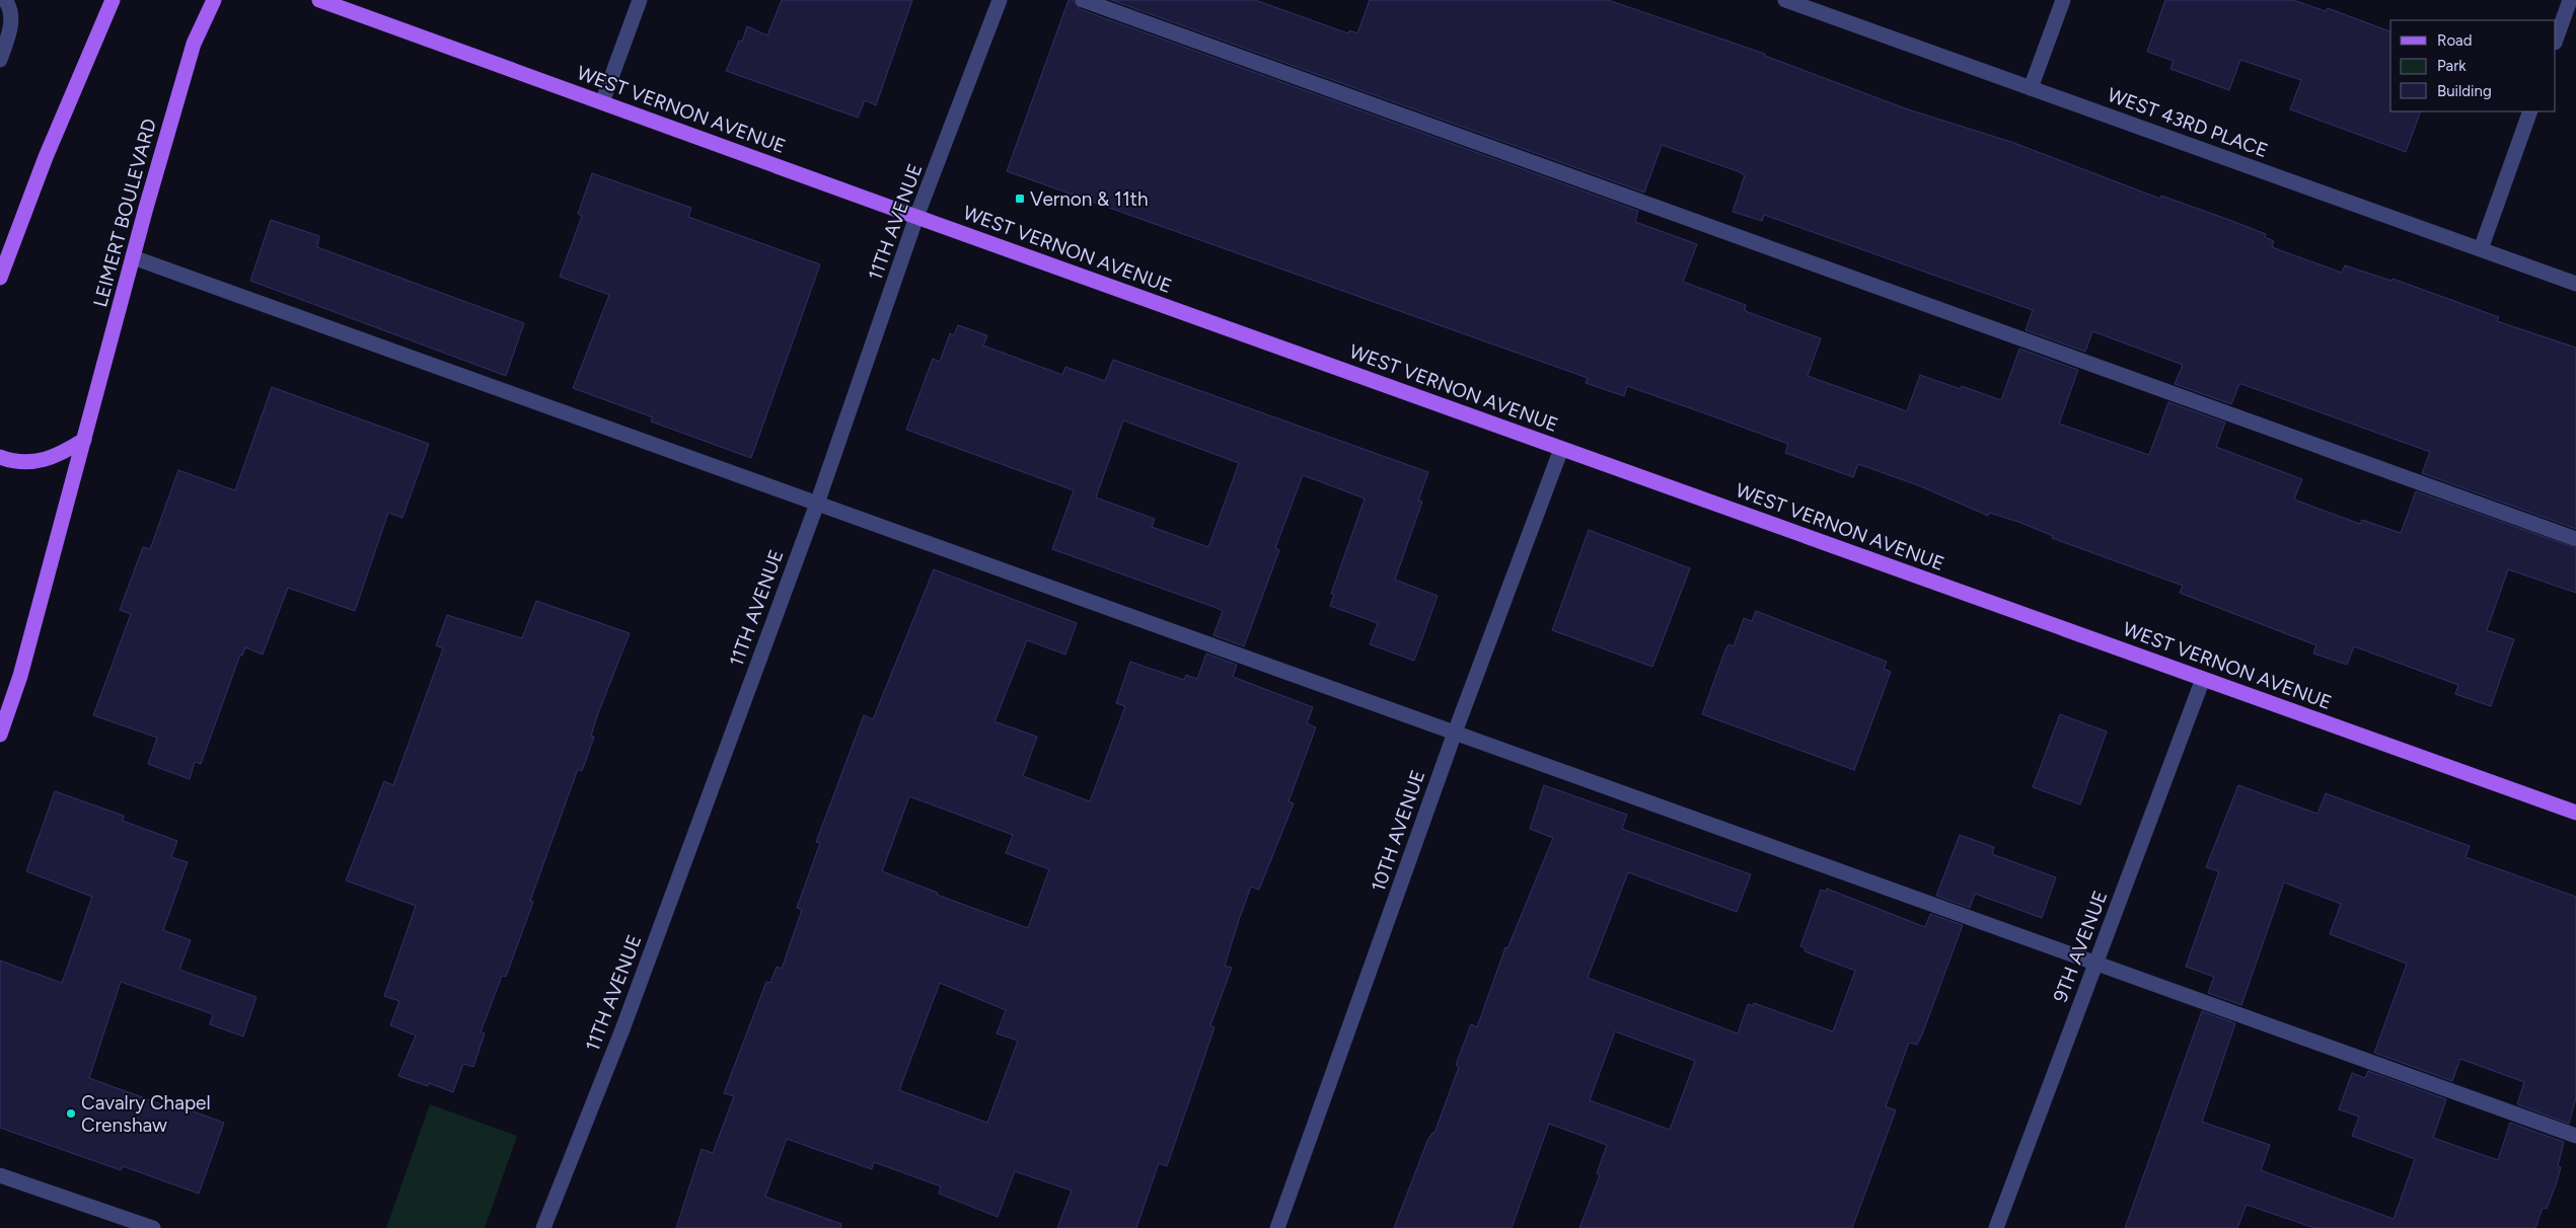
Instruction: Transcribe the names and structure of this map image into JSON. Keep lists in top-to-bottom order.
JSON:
{
  "streets": {
    "main road": ["WEST VERNON AVENUE", "LEIMERT BOULEVARD"],
    "street": [
      "WEST 43RD PLACE",
      "11TH AVENUE",
      "10TH AVENUE",
      "9TH AVENUE"
    ]
  },
  "crossings": [
    ["WEST VERNON AVENUE", "11TH AVENUE"],
    ["WEST VERNON AVENUE", "10TH AVENUE"],
    ["WEST VERNON AVENUE", "9TH AVENUE"]
  ],
  "places": {
    "transit": ["Vernon & 11th"],
    "other": ["Cavalry Chapel Crenshaw"]
  },
  "legend": ["Road", "Park", "Building"]
}
